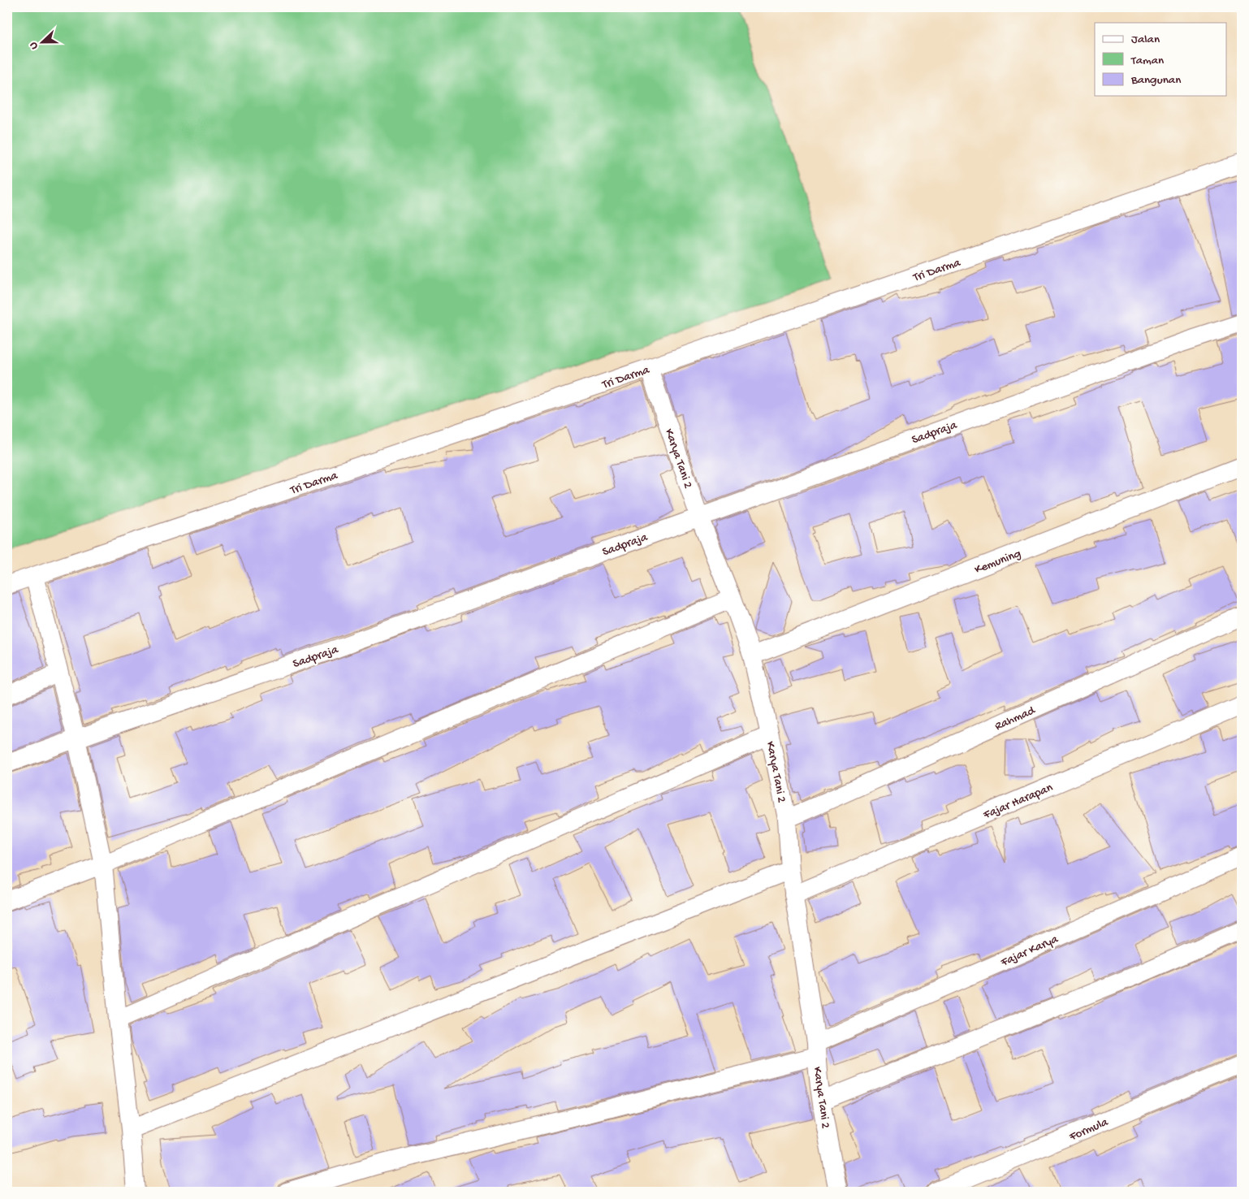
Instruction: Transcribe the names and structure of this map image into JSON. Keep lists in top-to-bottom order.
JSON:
{
  "streets": {
    "street": [
      "Tri Darma",
      "Sadpraja",
      "Karya Tani 2",
      "Kemuning",
      "Rahmad",
      "Fajar Harapan",
      "Fajar Karya",
      "Formula"
    ]
  },
  "crossings": [
    ["Tri Darma", "Karya Tani 2"],
    ["Sadpraja", "Karya Tani 2"],
    ["Karya Tani 2", "Kemuning"],
    ["Karya Tani 2", "Rahmad"],
    ["Karya Tani 2", "Fajar Harapan"],
    ["Karya Tani 2", "Fajar Karya"]
  ],
  "legend": ["Jalan", "Taman", "Bangunan"],
  "north": "left"
}
